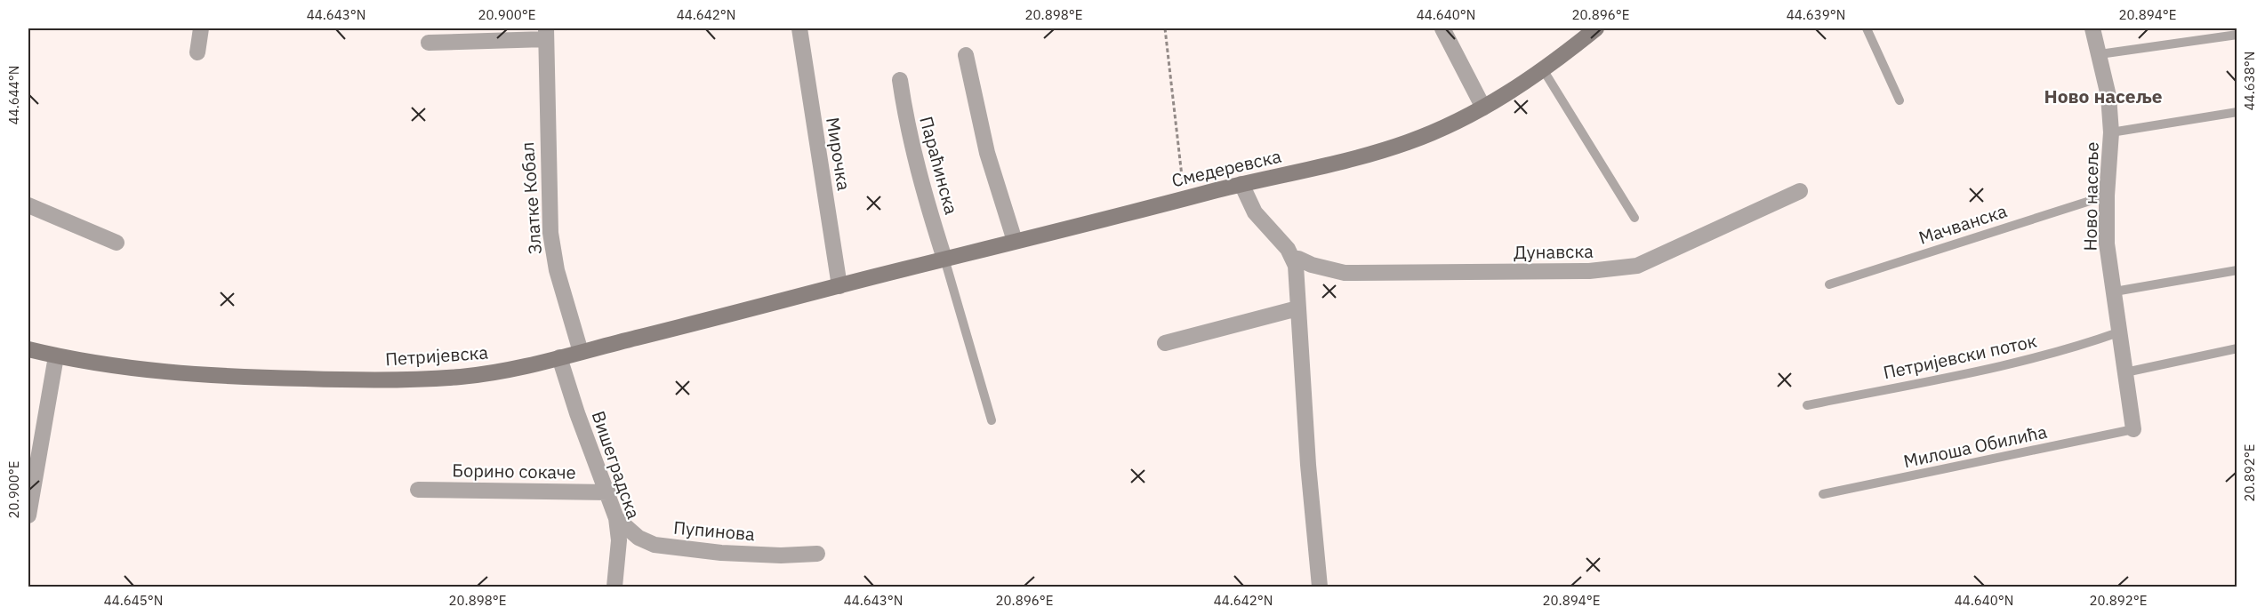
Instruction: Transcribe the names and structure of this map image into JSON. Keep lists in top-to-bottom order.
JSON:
{
  "streets": {
    "main road": ["Смедеревска", "Петријевска"],
    "street": [
      "Мирочка",
      "Параћинска",
      "Ново насеље",
      "Златке Кобал",
      "Дунавска",
      "Вишеградска",
      "Борино сокаче",
      "Пупинова"
    ],
    "lane": ["Мачванска", "Петријевски поток", "Милоша Обилића"]
  },
  "crossings": [
    ["Мирочка", "Смедеревска"],
    ["Мирочка", "Петријевска"],
    ["Параћинска", "Смедеревска"],
    ["Смедеревска", "Петријевска"],
    ["Ново насеље", "Мачванска"],
    ["Ново насеље", "Петријевски поток"],
    ["Ново насеље", "Милоша Обилића"],
    ["Златке Кобал", "Петријевска"],
    ["Петријевска", "Вишеградска"],
    ["Вишеградска", "Борино сокаче"],
    ["Вишеградска", "Пупинова"]
  ],
  "districts": ["Ново насеље"],
  "coordinates": [
    "44.643°N",
    "20.900°E",
    "44.642°N",
    "20.898°E",
    "44.640°N",
    "20.896°E",
    "44.639°N",
    "20.894°E",
    "44.638°N",
    "44.644°N",
    "20.892°E",
    "44.645°N"
  ]
}
